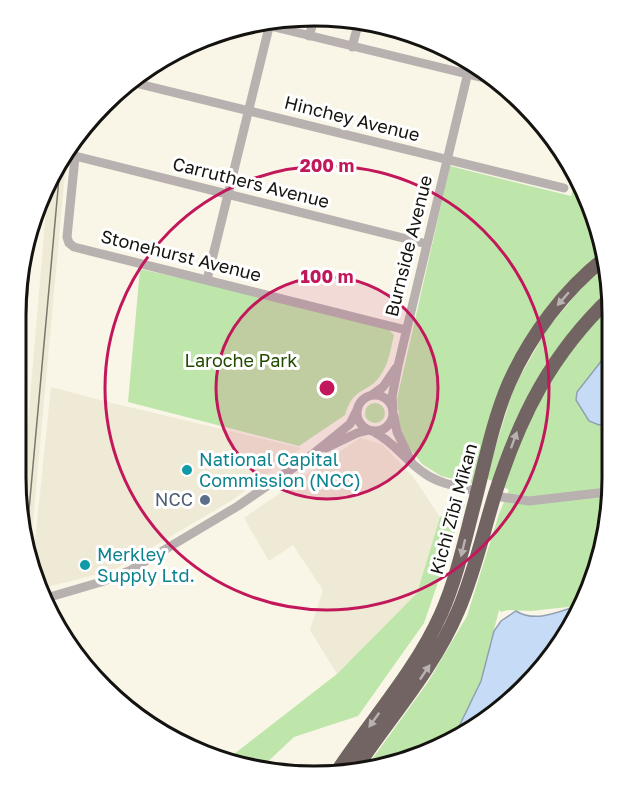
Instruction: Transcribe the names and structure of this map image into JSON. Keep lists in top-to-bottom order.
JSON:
{
  "streets": {
    "highway": ["Kichi Zībī Mīkan"],
    "street": [
      "Hinchey Avenue",
      "Carruthers Avenue",
      "Burnside Avenue",
      "Stonehurst Avenue"
    ]
  },
  "crossings": [
    ["Hinchey Avenue", "Burnside Avenue"],
    ["Carruthers Avenue", "Burnside Avenue"],
    ["Burnside Avenue", "Stonehurst Avenue"]
  ],
  "parks": ["Laroche Park"],
  "places": ["National Capital Commission (NCC)", "NCC", "Merkley Supply Ltd."],
  "rings": ["200 m", "100 m"]
}
